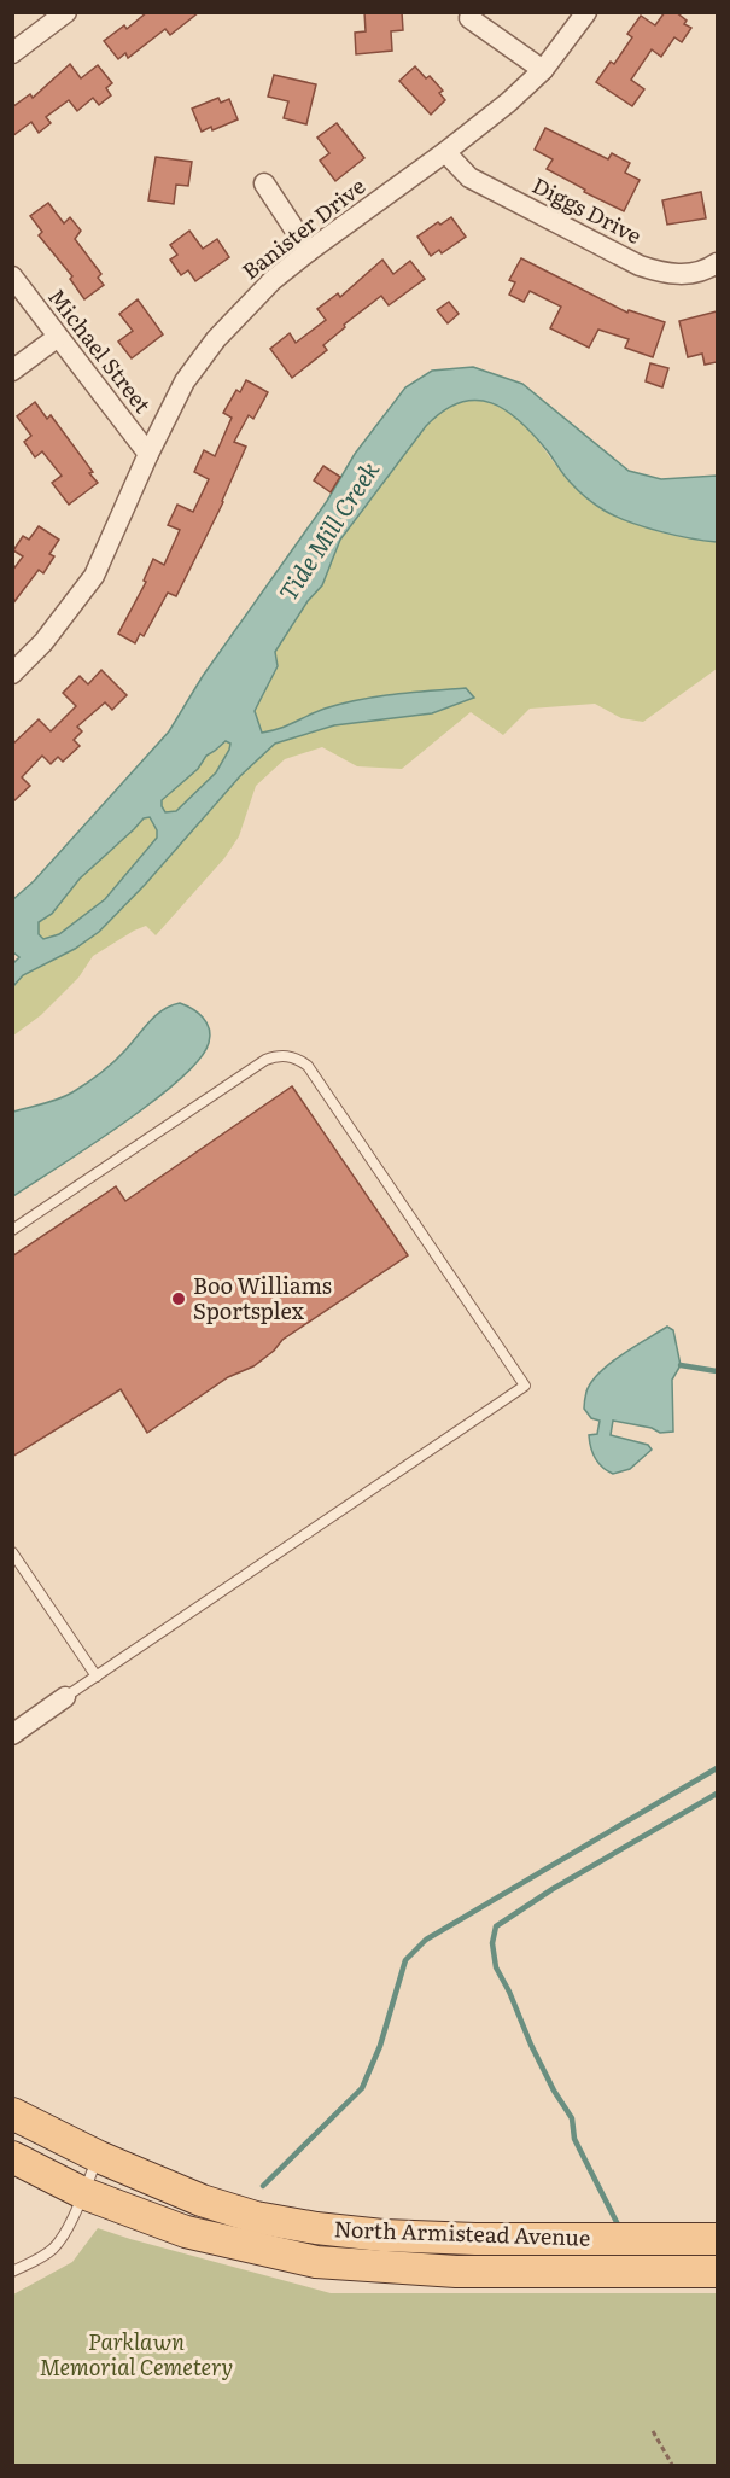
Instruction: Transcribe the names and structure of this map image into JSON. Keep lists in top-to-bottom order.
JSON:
{
  "streets": {
    "main road": ["North Armistead Avenue"],
    "street": ["Diggs Drive", "Banister Drive", "Michael Street"]
  },
  "crossings": [
    ["Diggs Drive", "Banister Drive"],
    ["Banister Drive", "Michael Street"]
  ],
  "water": ["Tide Mill Creek"],
  "parks": ["Parklawn Memorial Cemetery"],
  "places": ["Boo Williams Sportsplex"]
}
